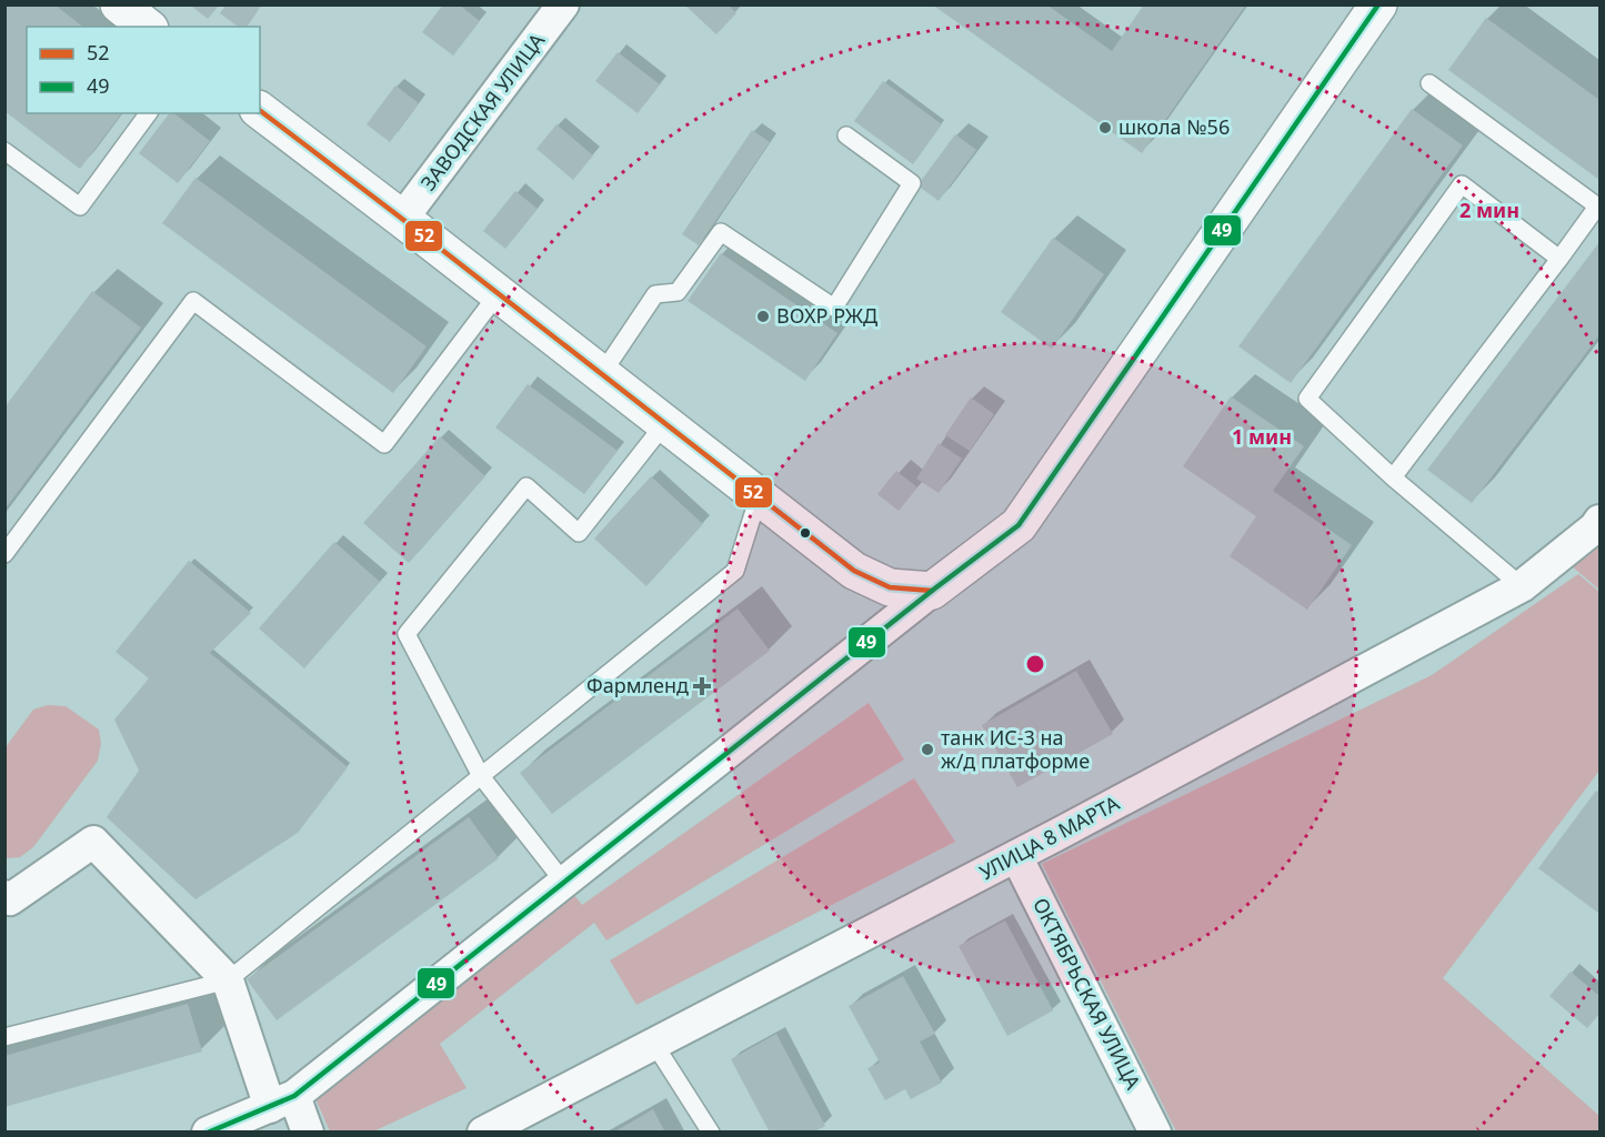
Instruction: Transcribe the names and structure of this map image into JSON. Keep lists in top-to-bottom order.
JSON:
{
  "streets": {
    "street": ["ЗАВОДСКАЯ УЛИЦА", "УЛИЦА 8 МАРТА", "ОКТЯБРЬСКАЯ УЛИЦА"]
  },
  "crossings": [
    ["УЛИЦА 8 МАРТА", "ОКТЯБРЬСКАЯ УЛИЦА"]
  ],
  "places": {
    "other": ["школа №56", "ВОХР РЖД", "танк ИС-3 на ж/д платформе"],
    "health": ["Фармленд"]
  },
  "lines": ["transit line 49", "transit line 52"],
  "legend": ["52", "49"],
  "rings": ["2 мин", "1 мин"]
}
